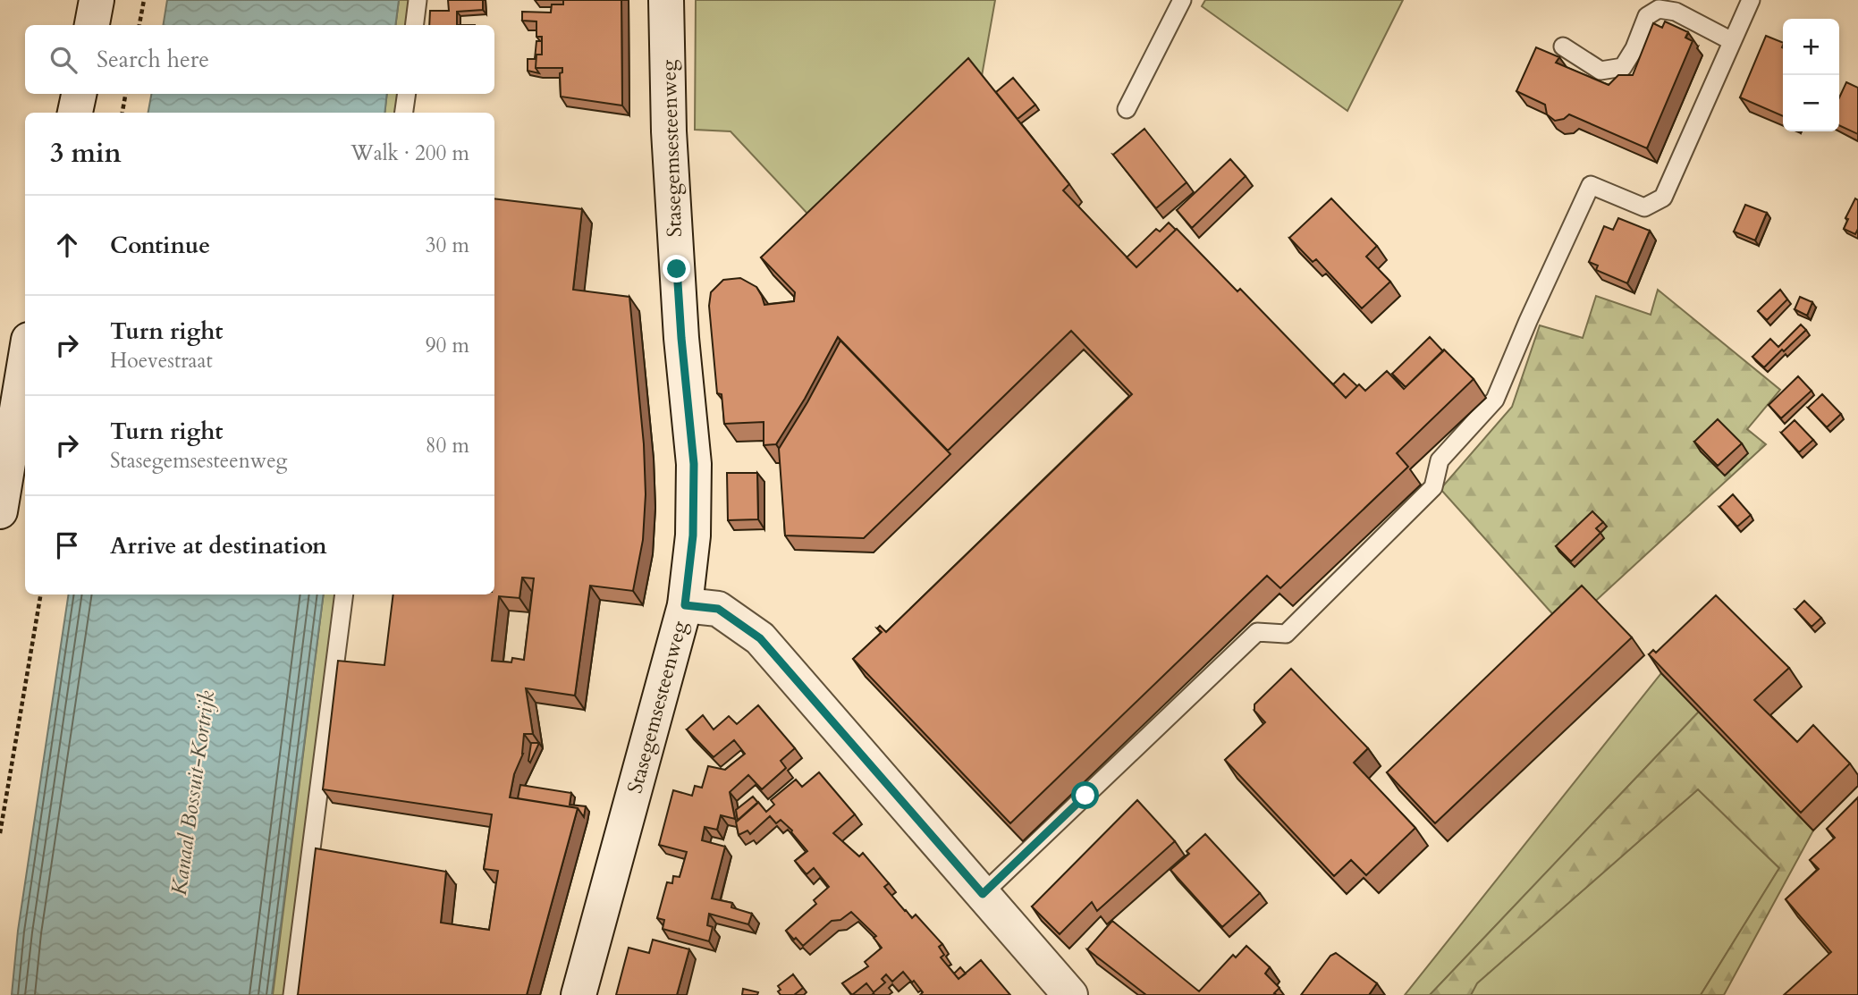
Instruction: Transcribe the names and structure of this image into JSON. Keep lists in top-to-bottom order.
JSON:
{
  "streets": {
    "street": ["Stasegemsesteenweg"]
  },
  "water": ["Kanaal Bossuit-Kortrijk"],
  "page": {
    "map_buttons": ["+", "−"],
    "search": "Search here",
    "heading": ["3 min", "Walk · 200 m"],
    "list": [
      ["Continue", "30 m"],
      ["Turn right", "Hoevestraat", "90 m"],
      ["Turn right", "Stasegemsesteenweg", "80 m"],
      "Arrive at destination"
    ]
  }
}
